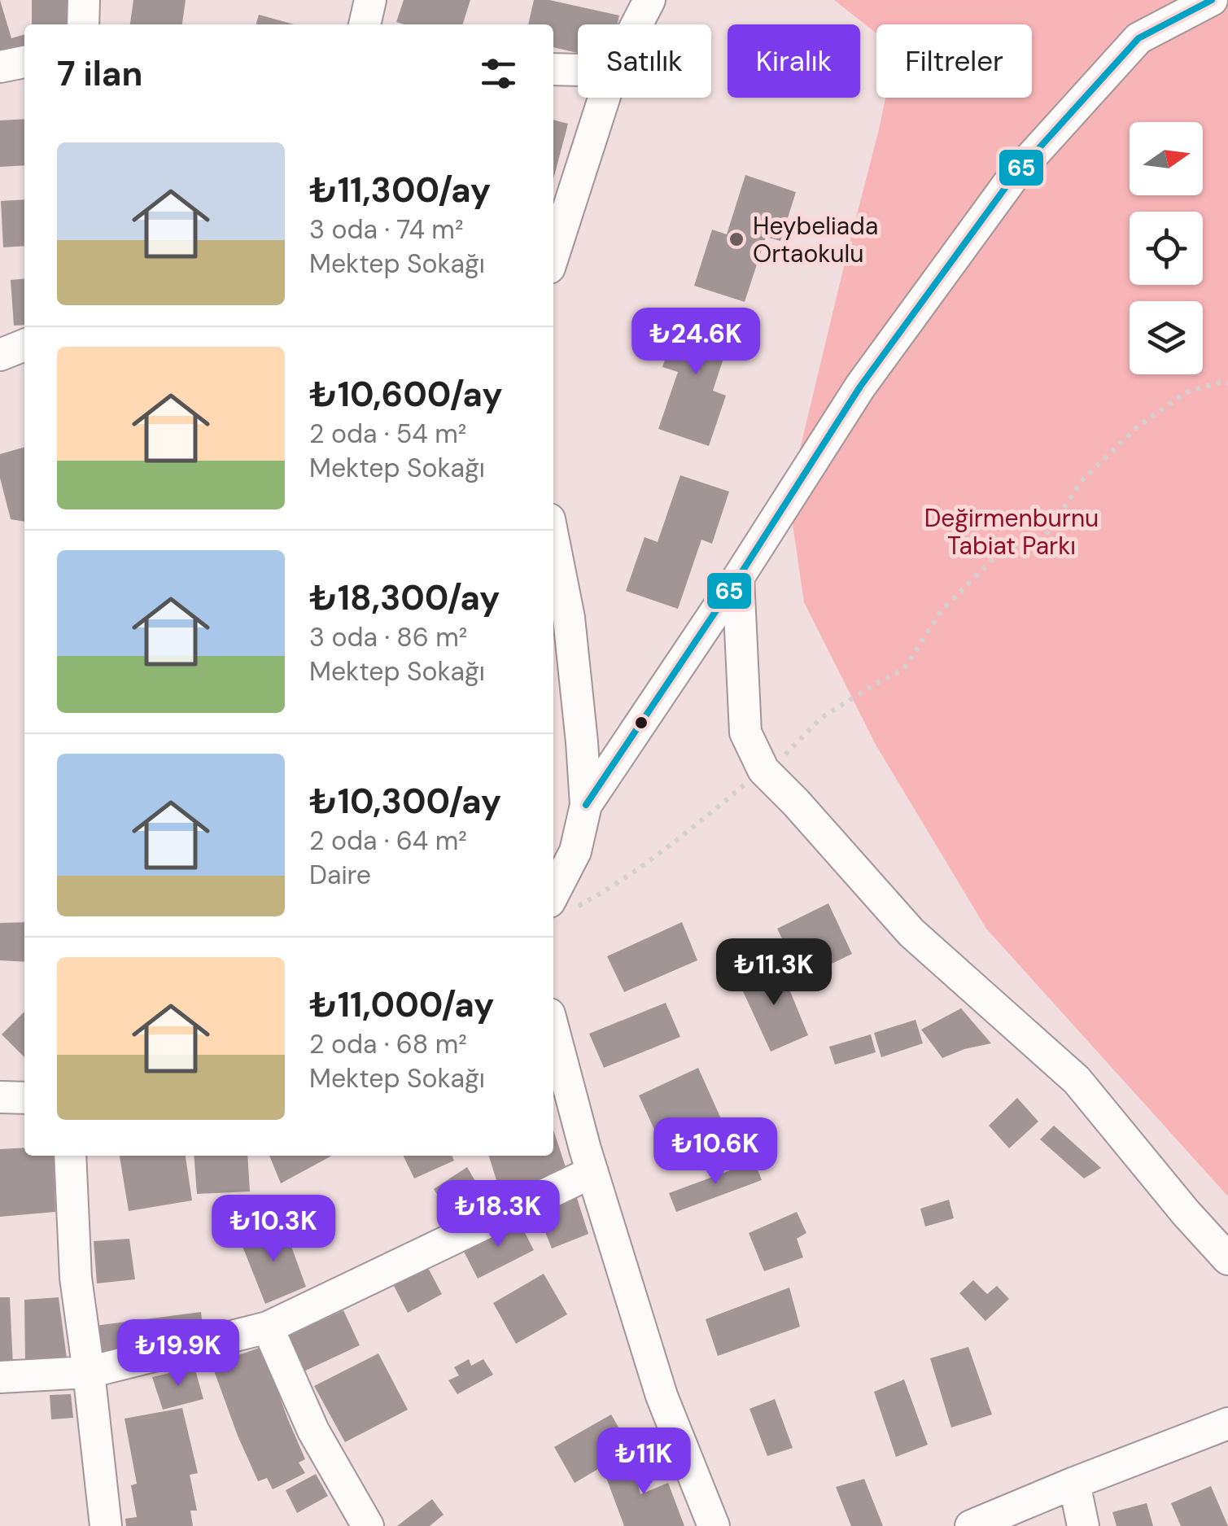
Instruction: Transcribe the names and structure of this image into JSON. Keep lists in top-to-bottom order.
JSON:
{
  "parks": ["Değirmenburnu Tabiat Parkı"],
  "places": ["Heybeliada Ortaokulu"],
  "lines": ["transit line 65"],
  "north": "right",
  "page": {
    "chip": ["Satılık", "Kiralık", "Filtreler"],
    "heading": "7 ilan",
    "list": [
      {
        "name": "₺11,300/ay",
        "note": "3 oda · 74 m² · Mektep Sokağı"
      },
      {
        "name": "₺10,600/ay",
        "note": "2 oda · 54 m² · Mektep Sokağı"
      },
      {
        "name": "₺18,300/ay",
        "note": "3 oda · 86 m² · Mektep Sokağı"
      },
      {
        "name": "₺10,300/ay",
        "note": "2 oda · 64 m² · Daire"
      },
      {
        "name": "₺11,000/ay",
        "note": "2 oda · 68 m² · Mektep Sokağı"
      }
    ],
    "price": [
      "₺24.6K",
      "₺11.3K",
      "₺10.6K",
      "₺18.3K",
      "₺10.3K",
      "₺19.9K",
      "₺11K"
    ]
  }
}
